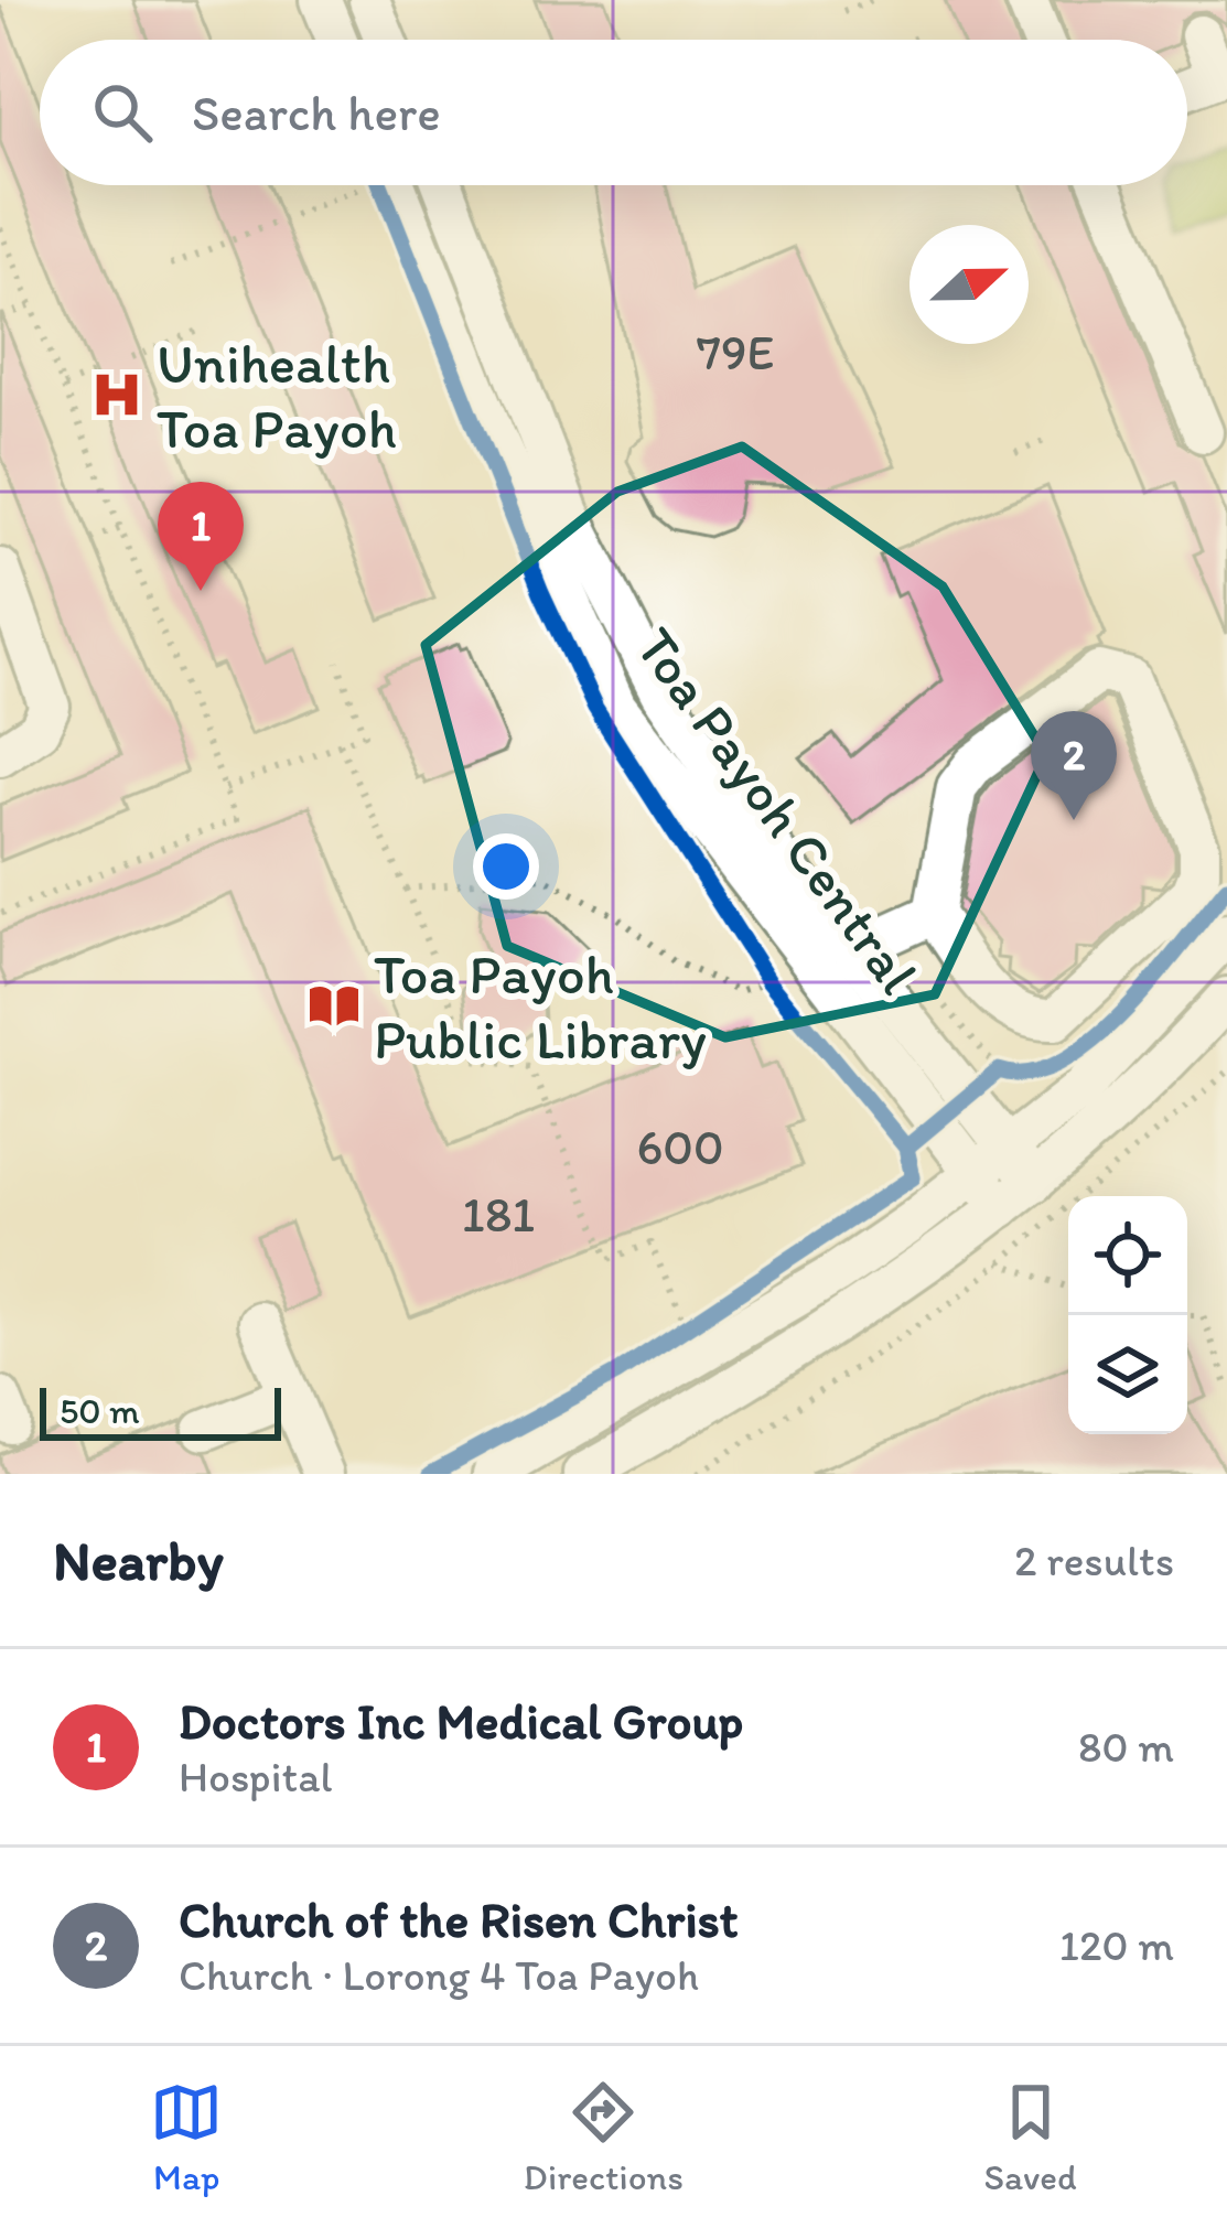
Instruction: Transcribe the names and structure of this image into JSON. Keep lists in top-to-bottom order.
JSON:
{
  "streets": {
    "street": ["Toa Payoh Central"]
  },
  "places": {
    "hospital": ["Unihealth Toa Payoh"],
    "library": ["Toa Payoh Public Library"]
  },
  "house_numbers": ["79E", "600", "181"],
  "scale_bar": "50 m",
  "north": "right",
  "page": {
    "search": "Search here",
    "pins": ["1", "2"],
    "scale": "50 m",
    "heading": ["Nearby", "2 results"],
    "list": [
      {
        "mark": "1",
        "name": "Doctors Inc Medical Group",
        "note": "Hospital",
        "value": "80 m"
      },
      {
        "mark": "2",
        "name": "Church of the Risen Christ",
        "note": "Church · Lorong 4 Toa Payoh",
        "value": "120 m"
      }
    ],
    "nav": ["Map", "Directions", "Saved"]
  }
}
